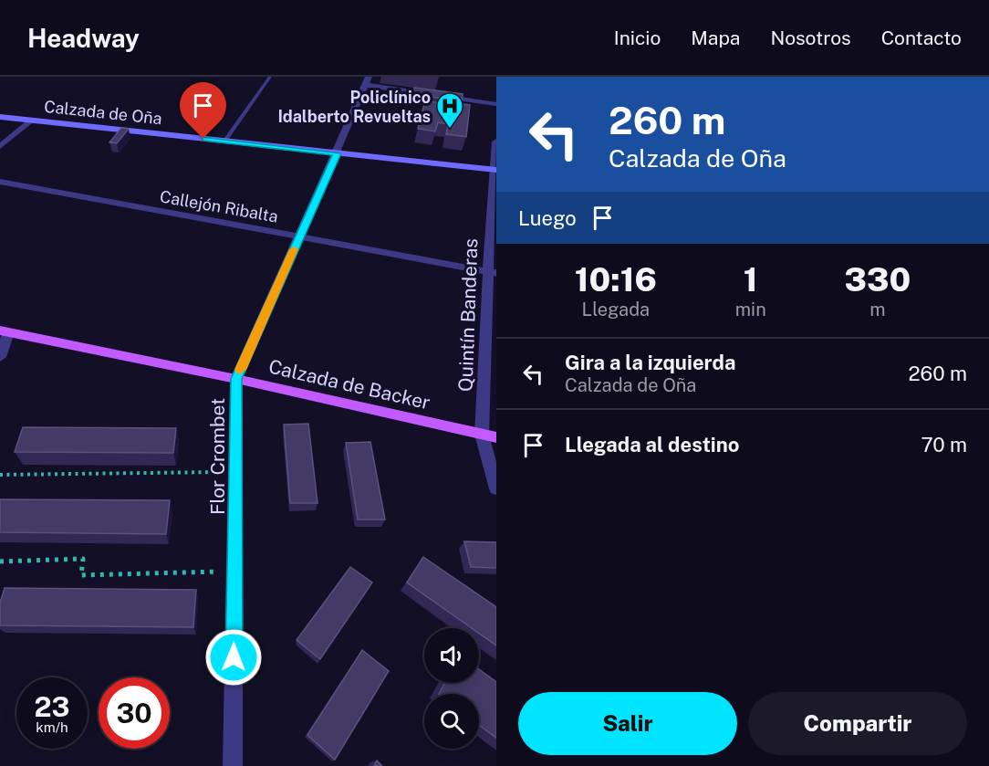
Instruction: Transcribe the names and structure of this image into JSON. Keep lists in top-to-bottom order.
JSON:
{
  "streets": {
    "main road": ["Calzada de Backer"],
    "street": [
      "Calzada de Oña",
      "Callejón Ribalta",
      "Quintín Banderas",
      "Flor Crombet"
    ]
  },
  "crossings": [
    ["Calzada de Oña", "Quintín Banderas"],
    ["Calzada de Oña", "Flor Crombet"],
    ["Callejón Ribalta", "Quintín Banderas"],
    ["Callejón Ribalta", "Flor Crombet"],
    ["Quintín Banderas", "Calzada de Backer"],
    ["Calzada de Backer", "Flor Crombet"]
  ],
  "places": {
    "hospital": ["Policlínico Idalberto Revueltas"]
  },
  "page": {
    "header": "Headway",
    "nav": [
      "Inicio",
      "Mapa",
      "Nosotros",
      "Contacto"
    ],
    "turn": ["260 m", "Calzada de Oña"],
    "then": "Luego",
    "eta": [
      "10:16",
      "Llegada",
      "1",
      "min",
      "330",
      "m"
    ],
    "list": [
      {
        "name": "Gira a la izquierda",
        "note": "Calzada de Oña",
        "value": "260 m"
      },
      {
        "name": "Llegada al destino",
        "value": "70 m"
      }
    ],
    "speed": "23 km/h",
    "limit": "30",
    "buttons": ["Salir", "Compartir"]
  }
}
